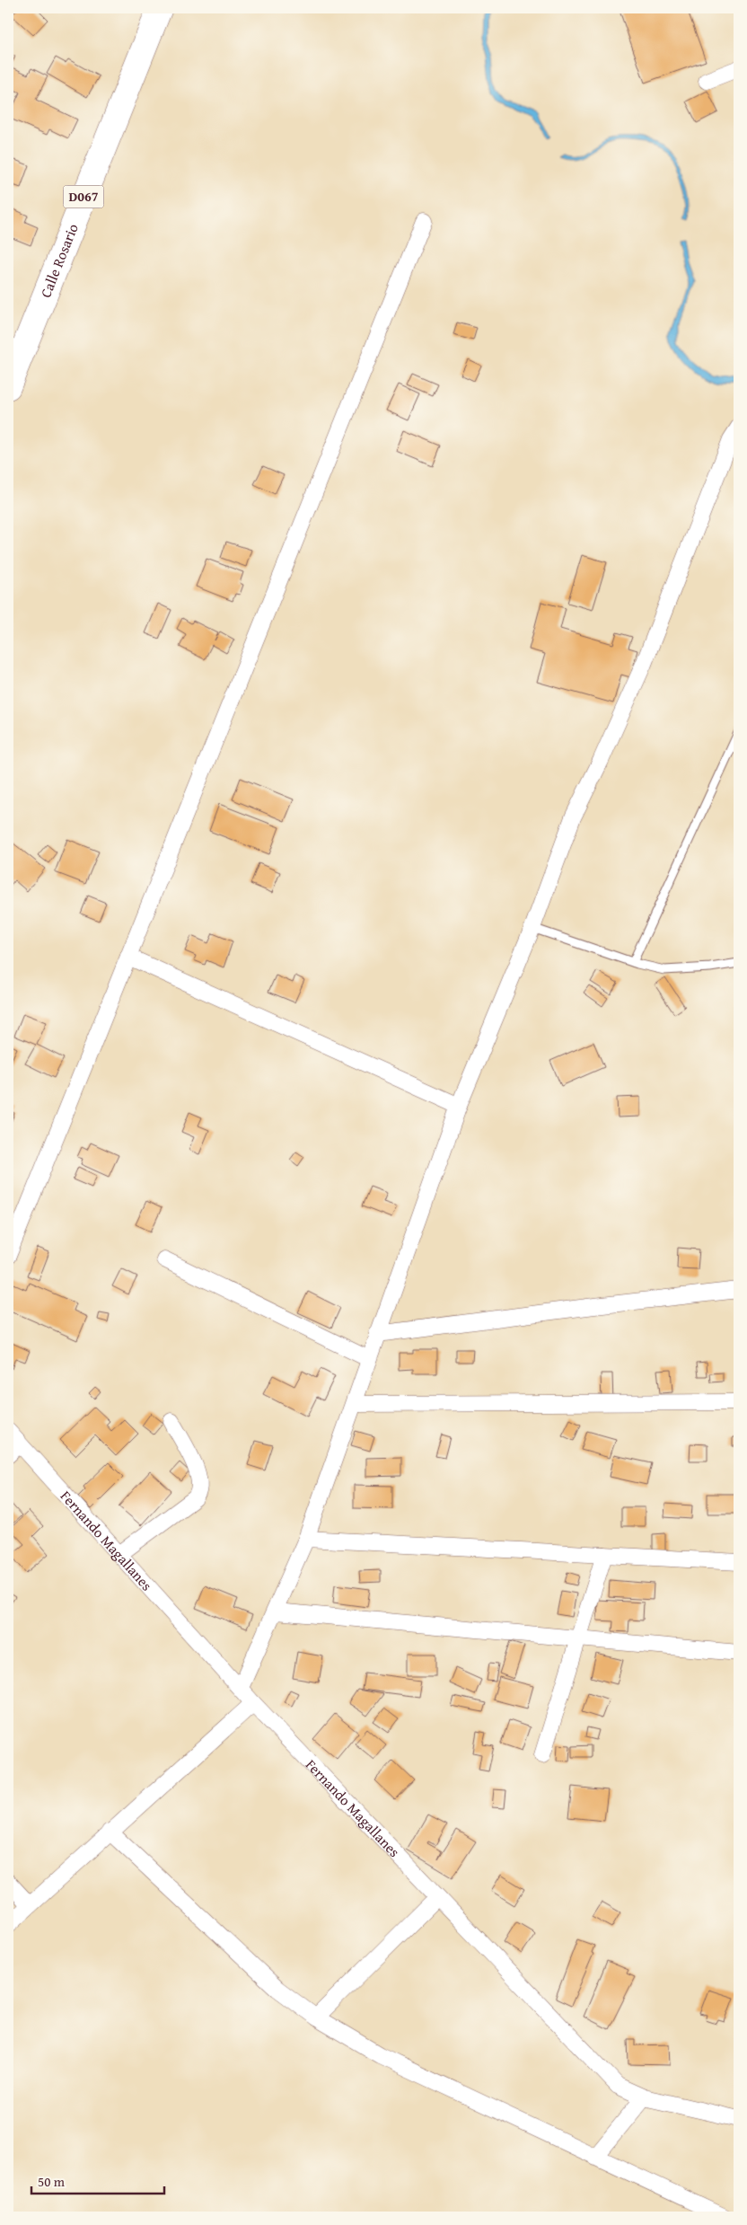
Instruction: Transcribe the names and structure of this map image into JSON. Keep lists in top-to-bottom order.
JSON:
{
  "streets": {
    "main road": ["D067", "Calle Rosario"],
    "street": ["Fernando Magallanes"]
  },
  "scale_bar": "50 m"
}
